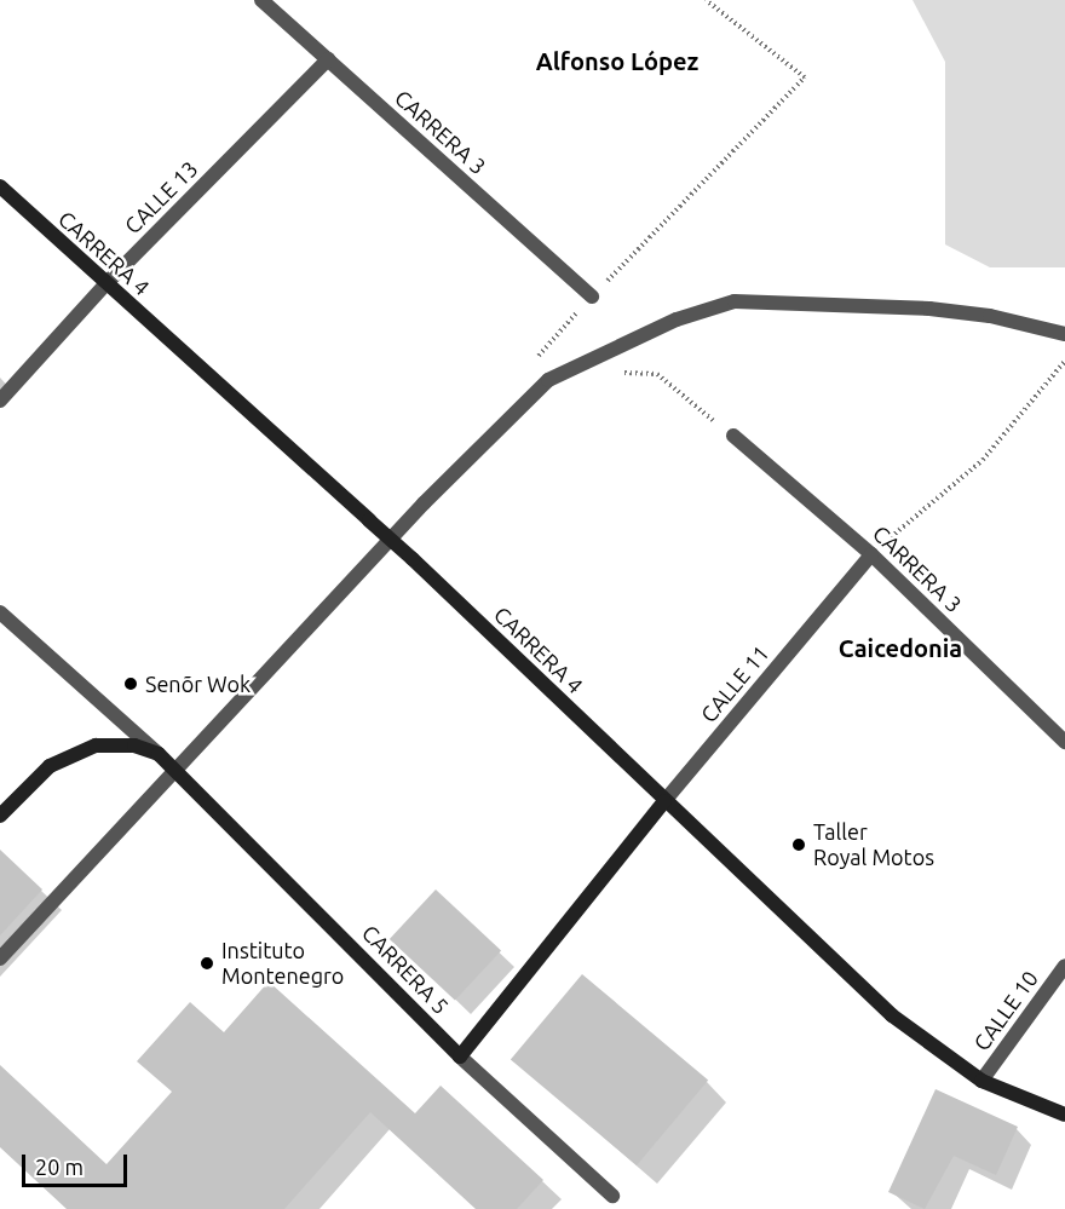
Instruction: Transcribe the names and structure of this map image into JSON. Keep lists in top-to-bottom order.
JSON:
{
  "streets": {
    "main road": ["CARRERA 4", "CALLE 11", "CARRERA 5"],
    "street": ["CARRERA 3", "CALLE 13", "CALLE 10"]
  },
  "crossings": [
    ["CARRERA 3", "CALLE 13"],
    ["CARRERA 3", "CALLE 11"],
    ["CALLE 13", "CARRERA 4"],
    ["CARRERA 4", "CALLE 11"],
    ["CARRERA 4", "CALLE 10"],
    ["CALLE 11", "CARRERA 5"]
  ],
  "districts": ["Alfonso López", "Caicedonia"],
  "places": ["Senõr Wok", "Taller Royal Motos", "Instituto Montenegro"],
  "scale_bar": "20 m"
}
